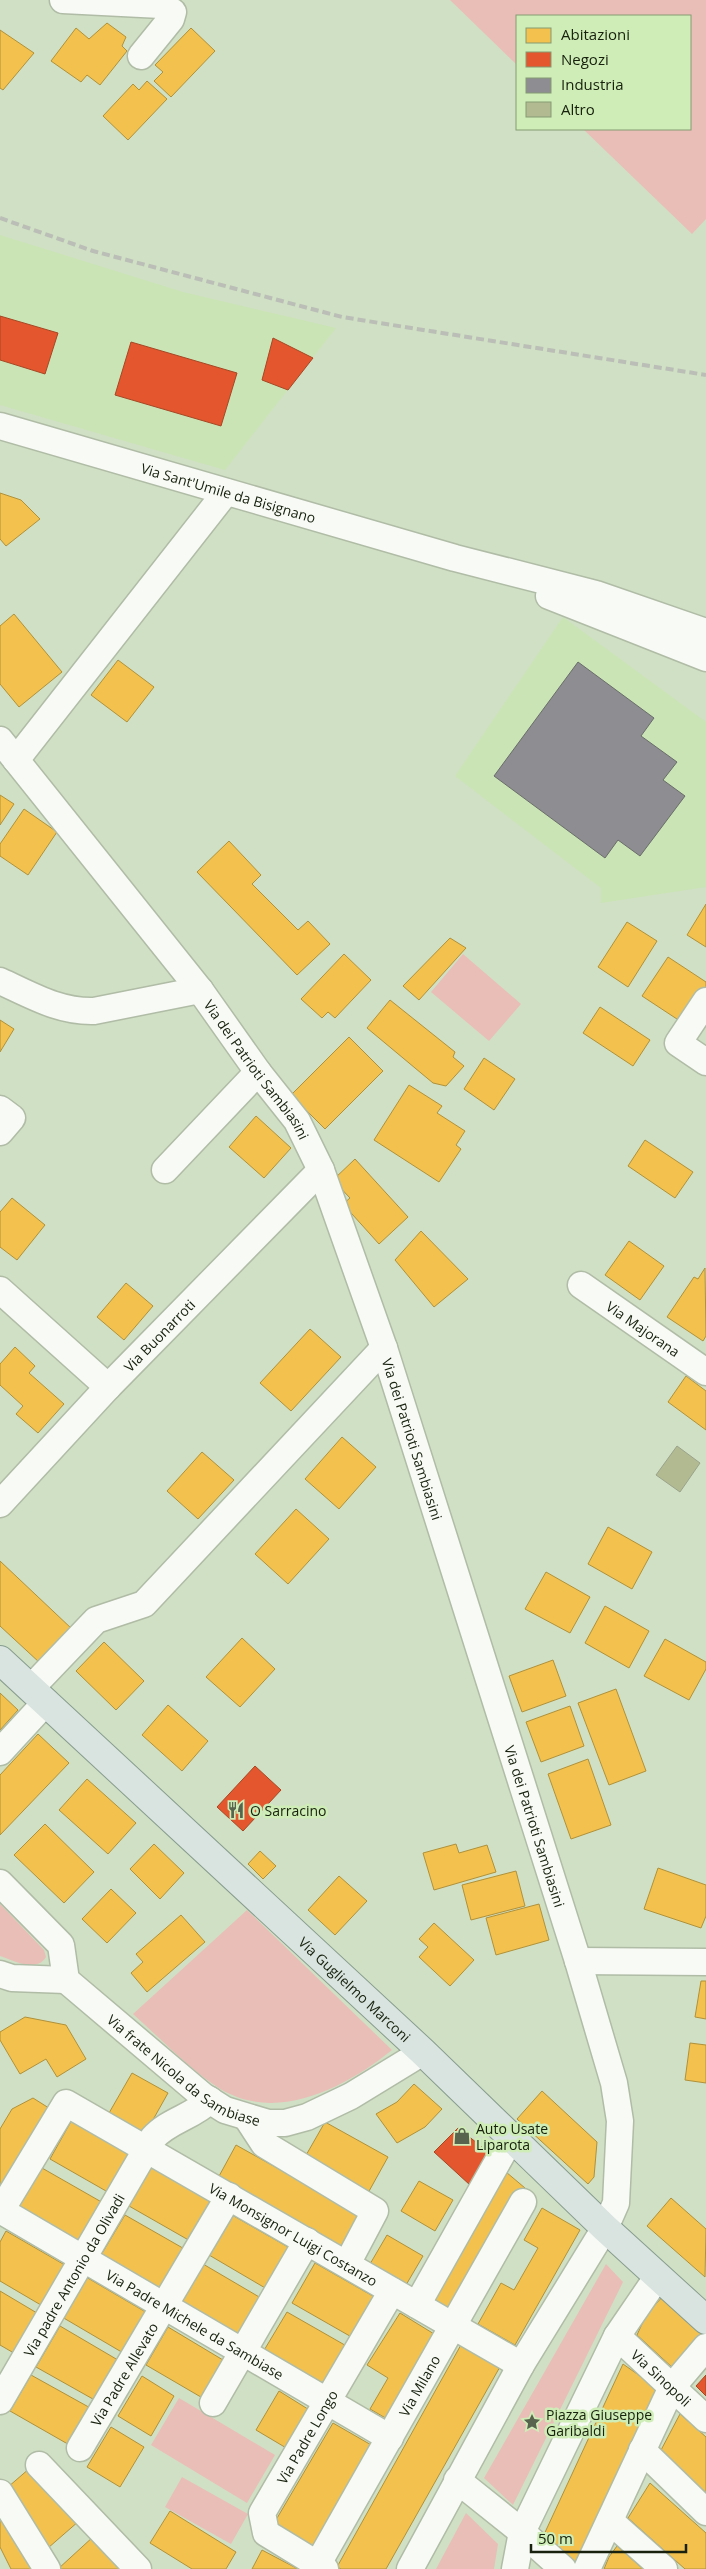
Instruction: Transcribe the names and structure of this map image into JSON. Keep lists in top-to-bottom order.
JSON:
{
  "streets": {
    "main road": ["Via Guglielmo Marconi"],
    "street": [
      "Via Sant'Umile da Bisignano",
      "Via dei Patrioti Sambiasini",
      "Via Majorana",
      "Via Buonarroti",
      "Via frate Nicola da Sambiase",
      "Via Monsignor Luigi Costanzo",
      "Via padre Antonio da Olivadi",
      "Via Padre Michele da Sambiase",
      "Via Padre Allevato",
      "Via Sinopoli",
      "Via Milano",
      "Via Padre Longo"
    ]
  },
  "crossings": [
    ["Via dei Patrioti Sambiasini", "Via Buonarroti"],
    ["Via dei Patrioti Sambiasini", "Via Guglielmo Marconi"],
    ["Via dei Patrioti Sambiasini", "Via Monsignor Luigi Costanzo"],
    ["Via Guglielmo Marconi", "Via frate Nicola da Sambiase"],
    ["Via frate Nicola da Sambiase", "Via padre Antonio da Olivadi"],
    ["Via Monsignor Luigi Costanzo", "Via padre Antonio da Olivadi"],
    ["Via Monsignor Luigi Costanzo", "Via Padre Michele da Sambiase"],
    ["Via Monsignor Luigi Costanzo", "Via Padre Allevato"],
    ["Via Monsignor Luigi Costanzo", "Via Milano"],
    ["Via Monsignor Luigi Costanzo", "Via Padre Longo"],
    ["Via padre Antonio da Olivadi", "Via Padre Michele da Sambiase"],
    ["Via Padre Michele da Sambiase", "Via Padre Allevato"],
    ["Via Padre Michele da Sambiase", "Via Milano"],
    ["Via Padre Michele da Sambiase", "Via Padre Longo"],
    ["Via Milano", "Via Padre Longo"]
  ],
  "places": {
    "restaurant": ["O Sarracino"],
    "shop": ["Auto Usate Liparota"],
    "place": ["Piazza Giuseppe Garibaldi"]
  },
  "legend": [
    "Abitazioni",
    "Negozi",
    "Industria",
    "Altro"
  ],
  "scale_bar": "50 m"
}
